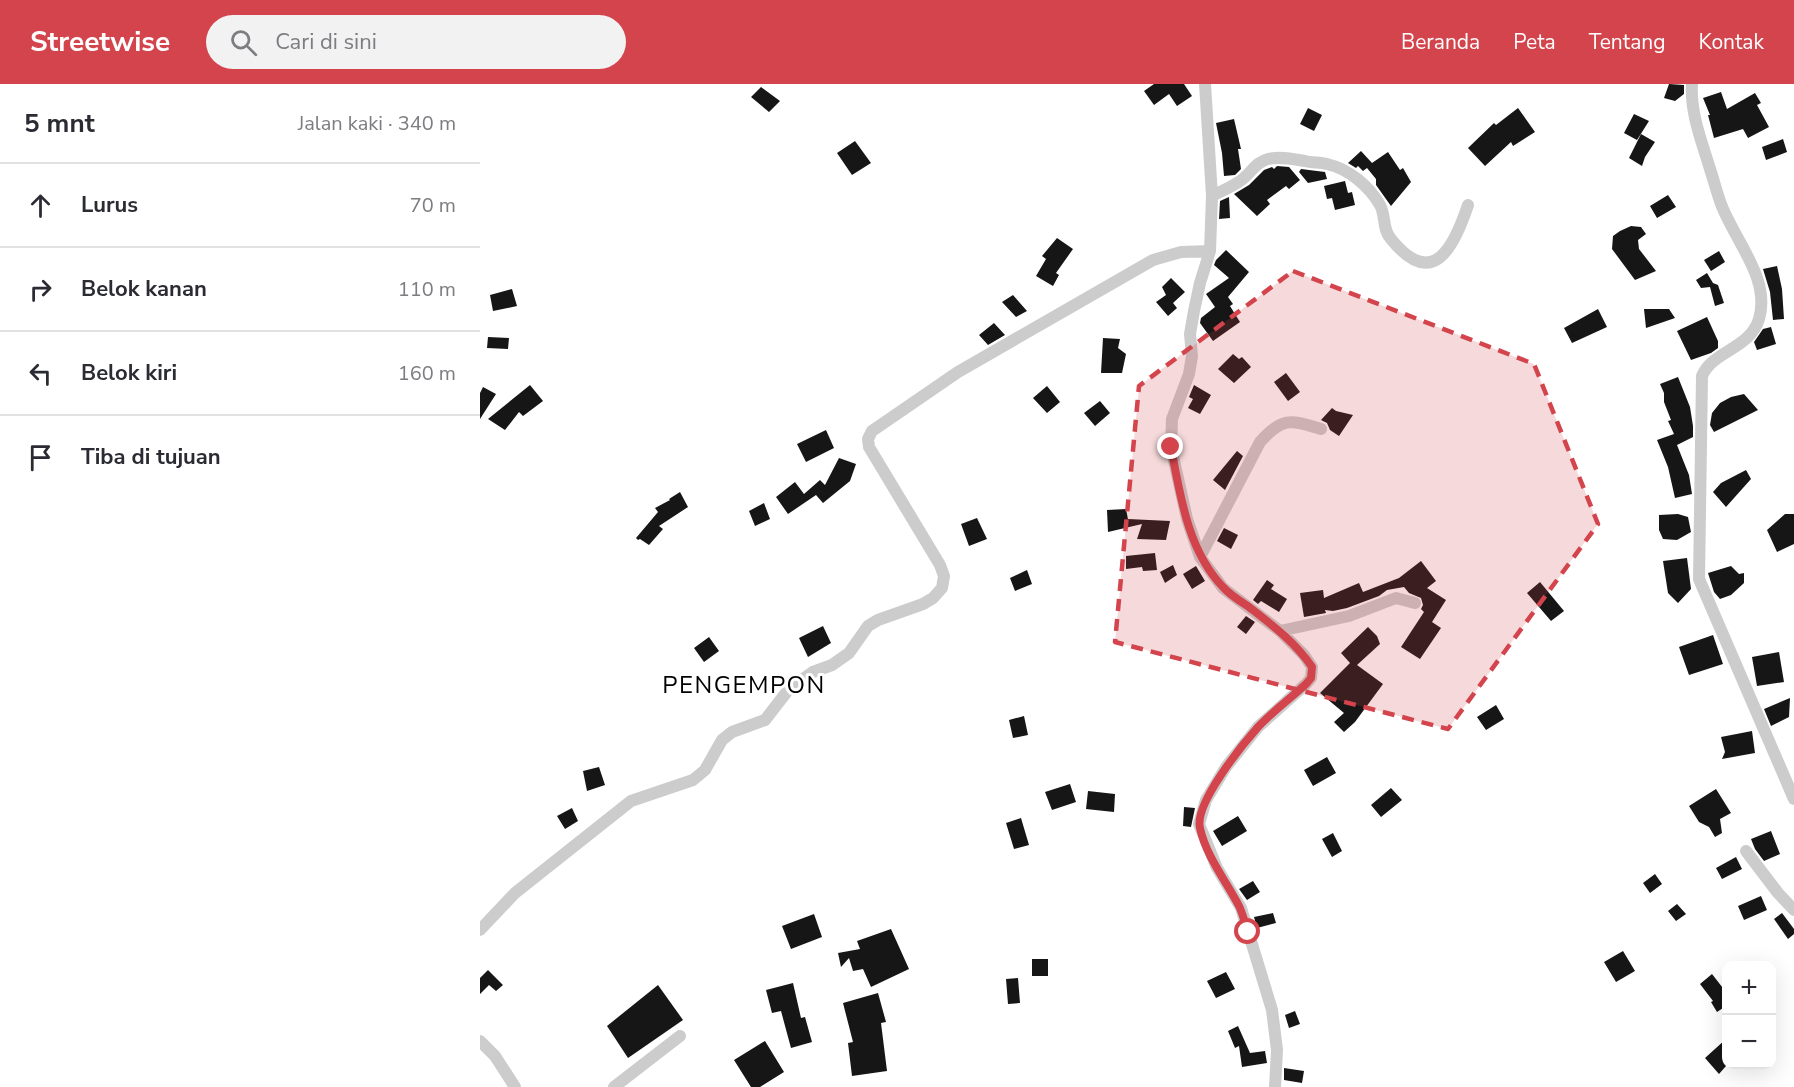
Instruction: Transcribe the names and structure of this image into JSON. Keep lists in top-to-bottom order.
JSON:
{
  "districts": ["PENGEMPON"],
  "page": {
    "header": "Streetwise",
    "search": "Cari di sini",
    "nav": [
      "Beranda",
      "Peta",
      "Tentang",
      "Kontak"
    ],
    "heading": ["5 mnt", "Jalan kaki · 340 m"],
    "list": [
      ["Lurus", "70 m"],
      ["Belok kanan", "110 m"],
      ["Belok kiri", "160 m"],
      "Tiba di tujuan"
    ],
    "map_buttons": ["+", "−"]
  }
}
